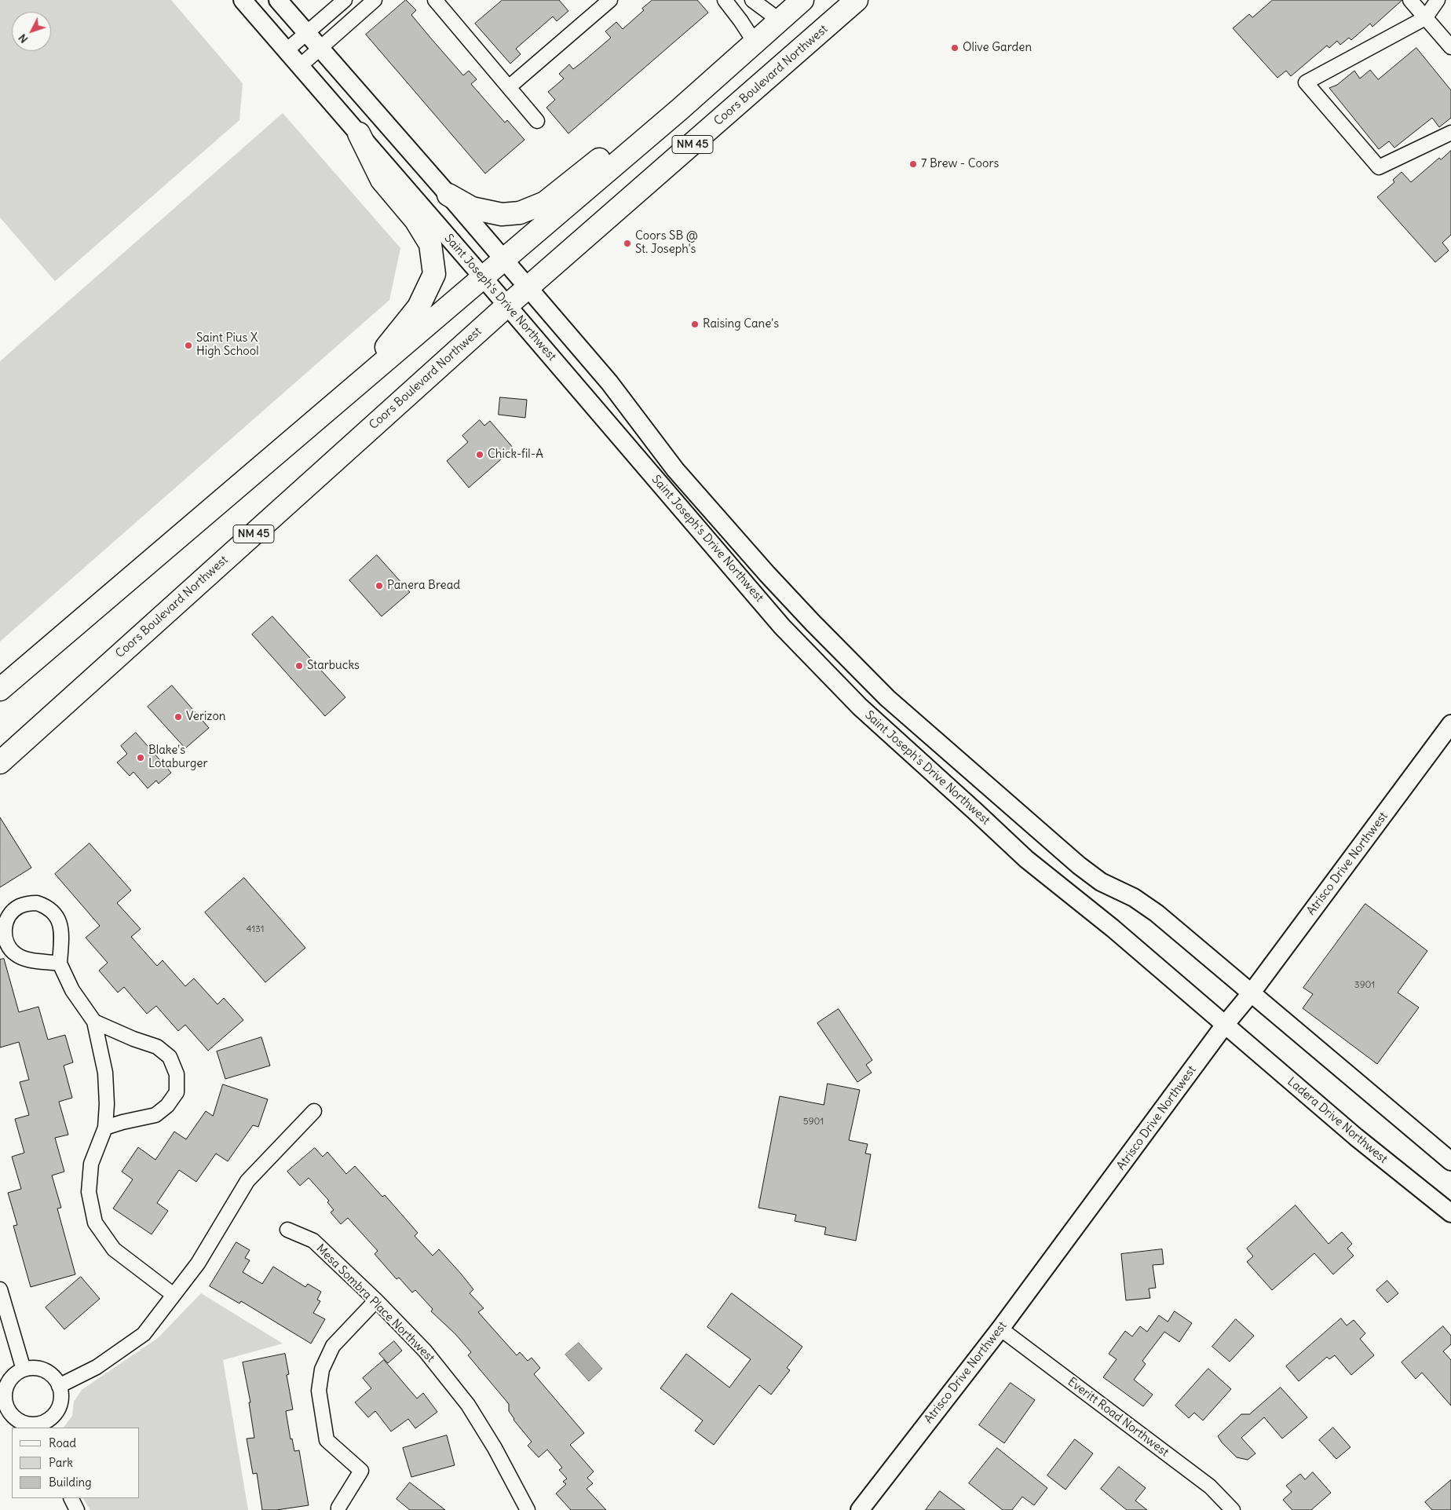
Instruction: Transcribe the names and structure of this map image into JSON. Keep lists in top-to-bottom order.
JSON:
{
  "streets": {
    "main road": ["Coors Boulevard Northwest", "NM 45"],
    "street": [
      "Saint Joseph's Drive Northwest",
      "Atrisco Drive Northwest",
      "Ladera Drive Northwest",
      "Mesa Sombra Place Northwest",
      "Everitt Road Northwest"
    ]
  },
  "crossings": [
    ["Coors Boulevard Northwest", "Saint Joseph's Drive Northwest"],
    ["NM 45", "Saint Joseph's Drive Northwest"],
    ["Saint Joseph's Drive Northwest", "Atrisco Drive Northwest"],
    ["Saint Joseph's Drive Northwest", "Ladera Drive Northwest"],
    ["Atrisco Drive Northwest", "Ladera Drive Northwest"],
    ["Atrisco Drive Northwest", "Everitt Road Northwest"]
  ],
  "places": [
    "Olive Garden",
    "7 Brew - Coors",
    "Coors SB @ St. Joseph's",
    "Raising Cane's",
    "Saint Pius X High School",
    "Chick-fil-A",
    "Panera Bread",
    "Starbucks",
    "Verizon",
    "Blake's Lotaburger"
  ],
  "house_numbers": ["4131", "3901", "5901"],
  "legend": ["Road", "Park", "Building"],
  "north": "bottom left"
}
